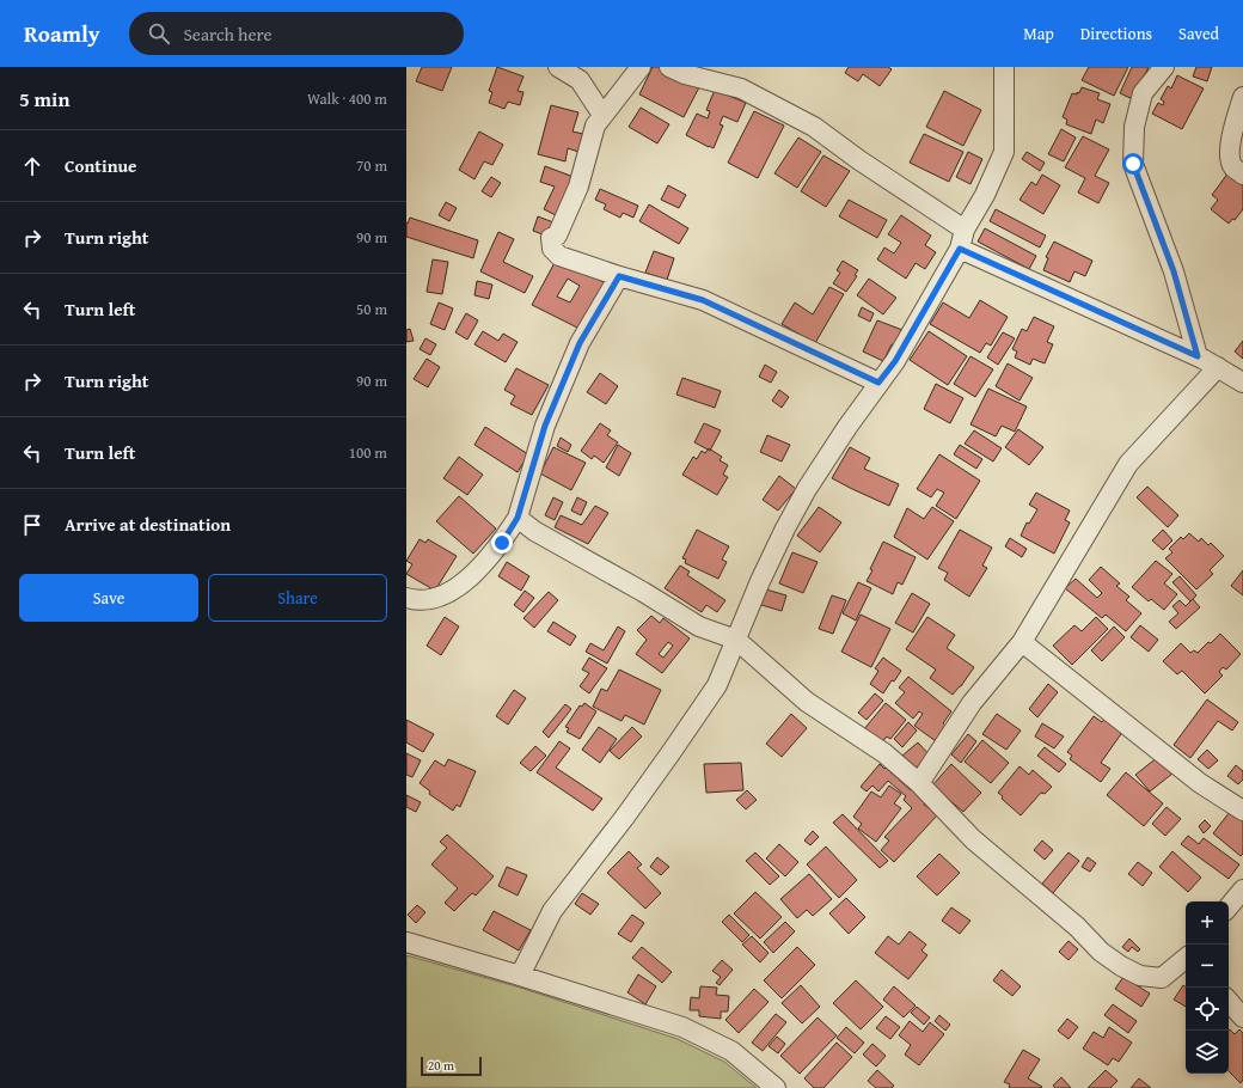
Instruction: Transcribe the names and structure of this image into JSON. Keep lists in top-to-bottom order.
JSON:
{
  "scale_bar": "20 m",
  "page": {
    "header": "Roamly",
    "search": "Search here",
    "nav": ["Map", "Directions", "Saved"],
    "heading": ["5 min", "Walk · 400 m"],
    "list": [
      ["Continue", "70 m"],
      ["Turn right", "90 m"],
      ["Turn left", "50 m"],
      ["Turn right", "90 m"],
      ["Turn left", "100 m"],
      "Arrive at destination"
    ],
    "buttons": ["Save", "Share"],
    "map_buttons": ["+", "−"],
    "scale": "20 m"
  }
}
